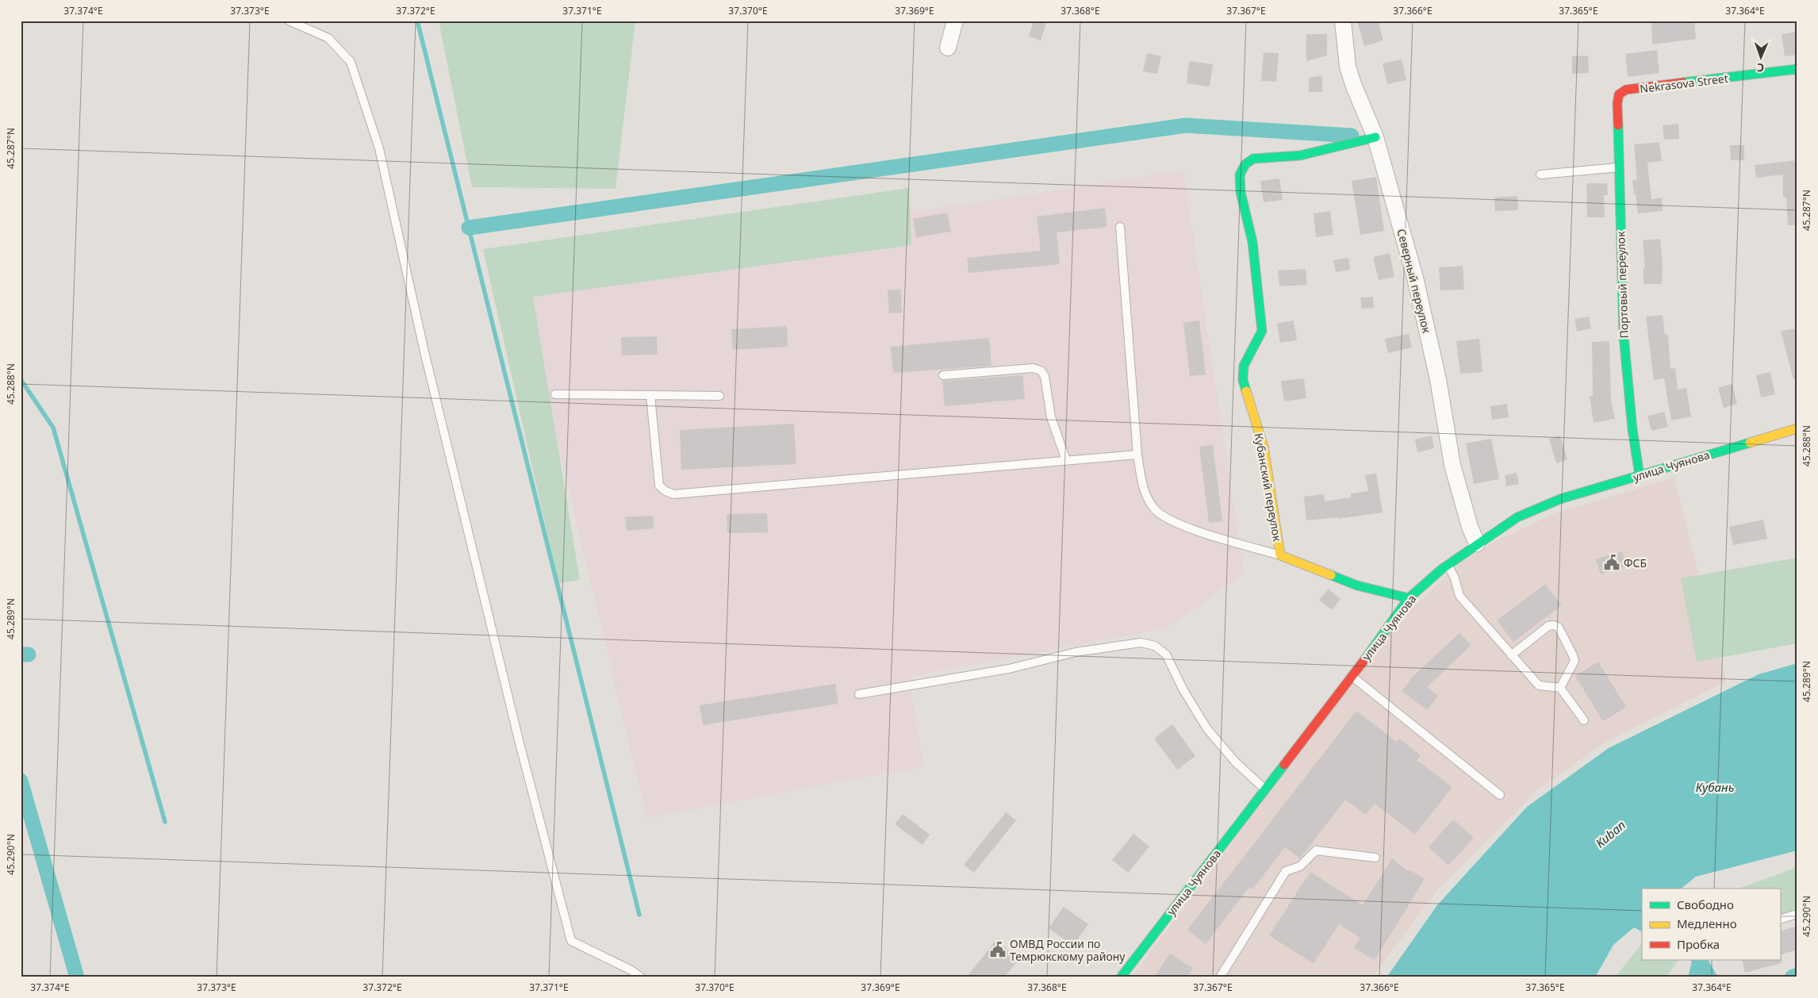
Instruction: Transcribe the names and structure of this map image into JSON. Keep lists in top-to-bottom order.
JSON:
{
  "streets": {
    "street": [
      "Nekrasova Street",
      "Северный переулок",
      "Портовый переулок",
      "улица Чуянова",
      "Кубанский переулок"
    ]
  },
  "crossings": [
    ["Nekrasova Street", "Портовый переулок"],
    ["Северный переулок", "улица Чуянова"],
    ["Северный переулок", "Кубанский переулок"],
    ["Портовый переулок", "улица Чуянова"],
    ["улица Чуянова", "Кубанский переулок"]
  ],
  "water": ["Кубань", "Kuban"],
  "places": {
    "public building": ["ФСБ", "ОМВД России по Темрюкскому району"]
  },
  "legend": ["Свободно", "Медленно", "Пробка"],
  "north": "bottom",
  "coordinates": [
    "37.374°E",
    "37.373°E",
    "37.372°E",
    "37.371°E",
    "37.370°E",
    "37.369°E",
    "37.368°E",
    "37.367°E",
    "37.366°E",
    "37.365°E",
    "37.364°E",
    "45.287°N",
    "45.288°N",
    "45.289°N",
    "45.290°N"
  ]
}
